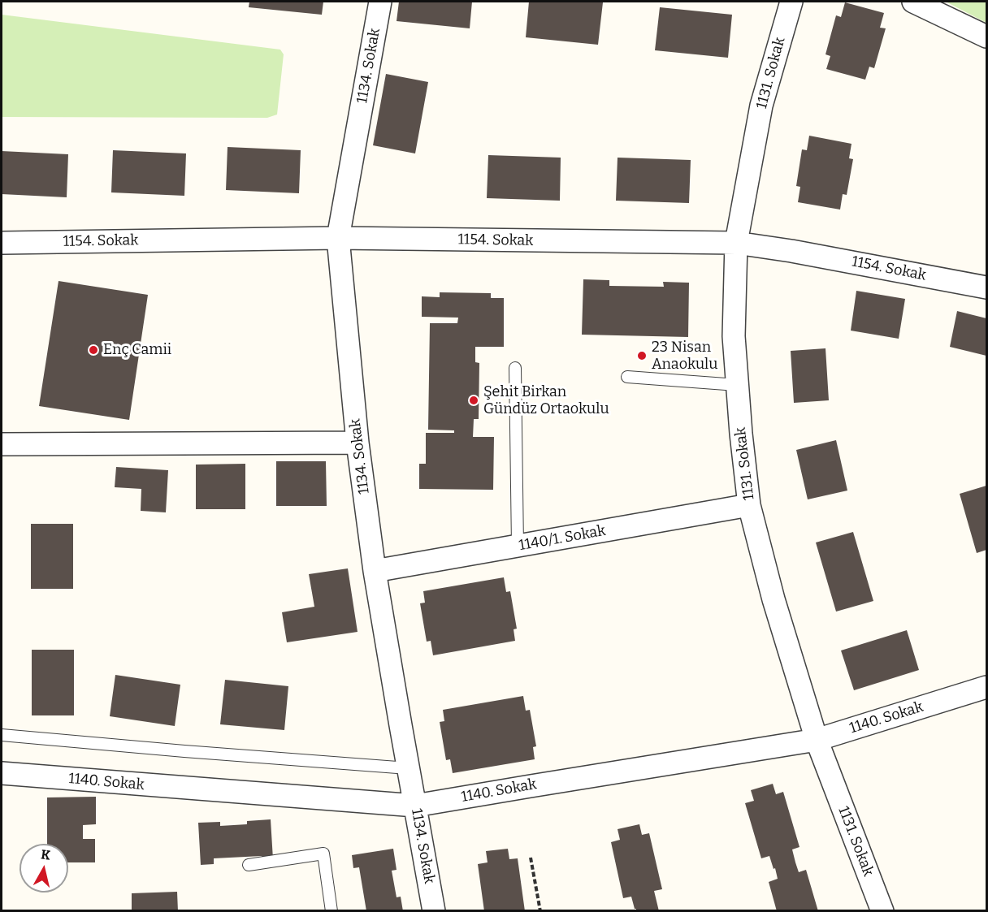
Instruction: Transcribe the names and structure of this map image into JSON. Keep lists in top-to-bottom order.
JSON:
{
  "streets": {
    "street": [
      "1134. Sokak",
      "1131. Sokak",
      "1154. Sokak",
      "1140/1. Sokak",
      "1140. Sokak"
    ]
  },
  "crossings": [
    ["1134. Sokak", "1154. Sokak"],
    ["1134. Sokak", "1140/1. Sokak"],
    ["1134. Sokak", "1140. Sokak"],
    ["1131. Sokak", "1154. Sokak"],
    ["1131. Sokak", "1140/1. Sokak"],
    ["1131. Sokak", "1140. Sokak"]
  ],
  "places": ["Enç Camii", "23 Nisan Anaokulu", "Şehit Birkan Gündüz Ortaokulu"],
  "north": "top"
}
